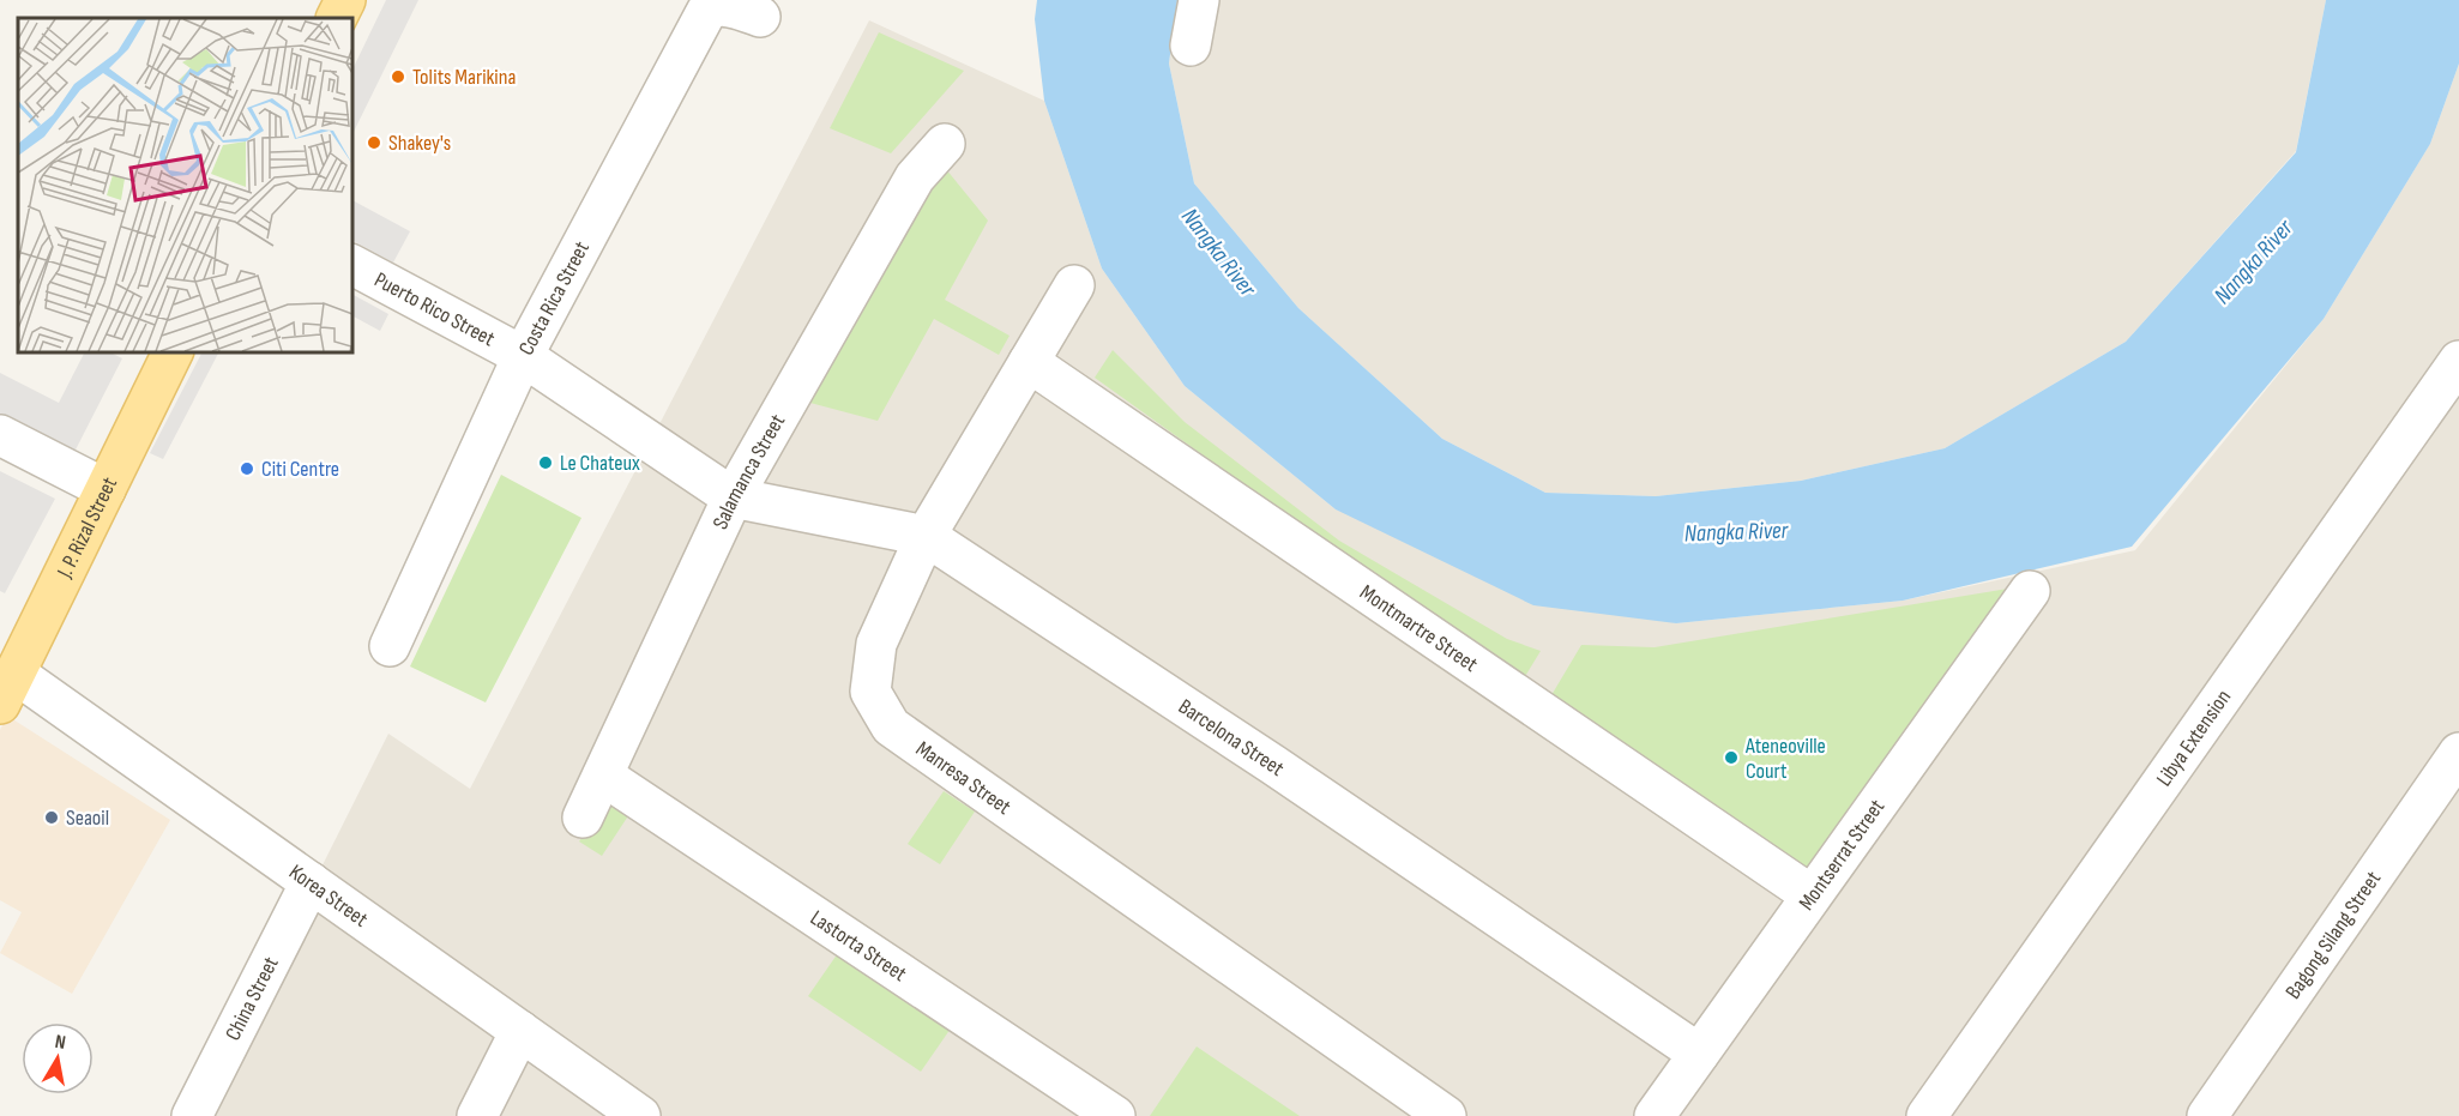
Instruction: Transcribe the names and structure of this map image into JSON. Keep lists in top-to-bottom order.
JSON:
{
  "streets": {
    "main road": ["J. P. Rizal Street"],
    "street": [
      "Costa Rica Street",
      "Puerto Rico Street",
      "Salamanca Street",
      "Montmartre Street",
      "Barcelona Street",
      "Libya Extension",
      "Manresa Street",
      "Montserrat Street",
      "Korea Street",
      "Bagong Silang Street",
      "Lastorta Street",
      "China Street"
    ]
  },
  "crossings": [
    ["Costa Rica Street", "Puerto Rico Street"],
    ["Puerto Rico Street", "Salamanca Street"],
    ["Puerto Rico Street", "Barcelona Street"],
    ["Salamanca Street", "Barcelona Street"],
    ["Salamanca Street", "Lastorta Street"],
    ["J. P. Rizal Street", "Korea Street"],
    ["Montmartre Street", "Manresa Street"],
    ["Montmartre Street", "Montserrat Street"],
    ["Barcelona Street", "Manresa Street"],
    ["Barcelona Street", "Montserrat Street"],
    ["Korea Street", "China Street"]
  ],
  "water": ["Nangka River"],
  "places": [
    "Tolits Marikina",
    "Shakey's",
    "Le Chateux",
    "Citi Centre",
    "Ateneoville Court",
    "Seaoil"
  ],
  "north": "top"
}
